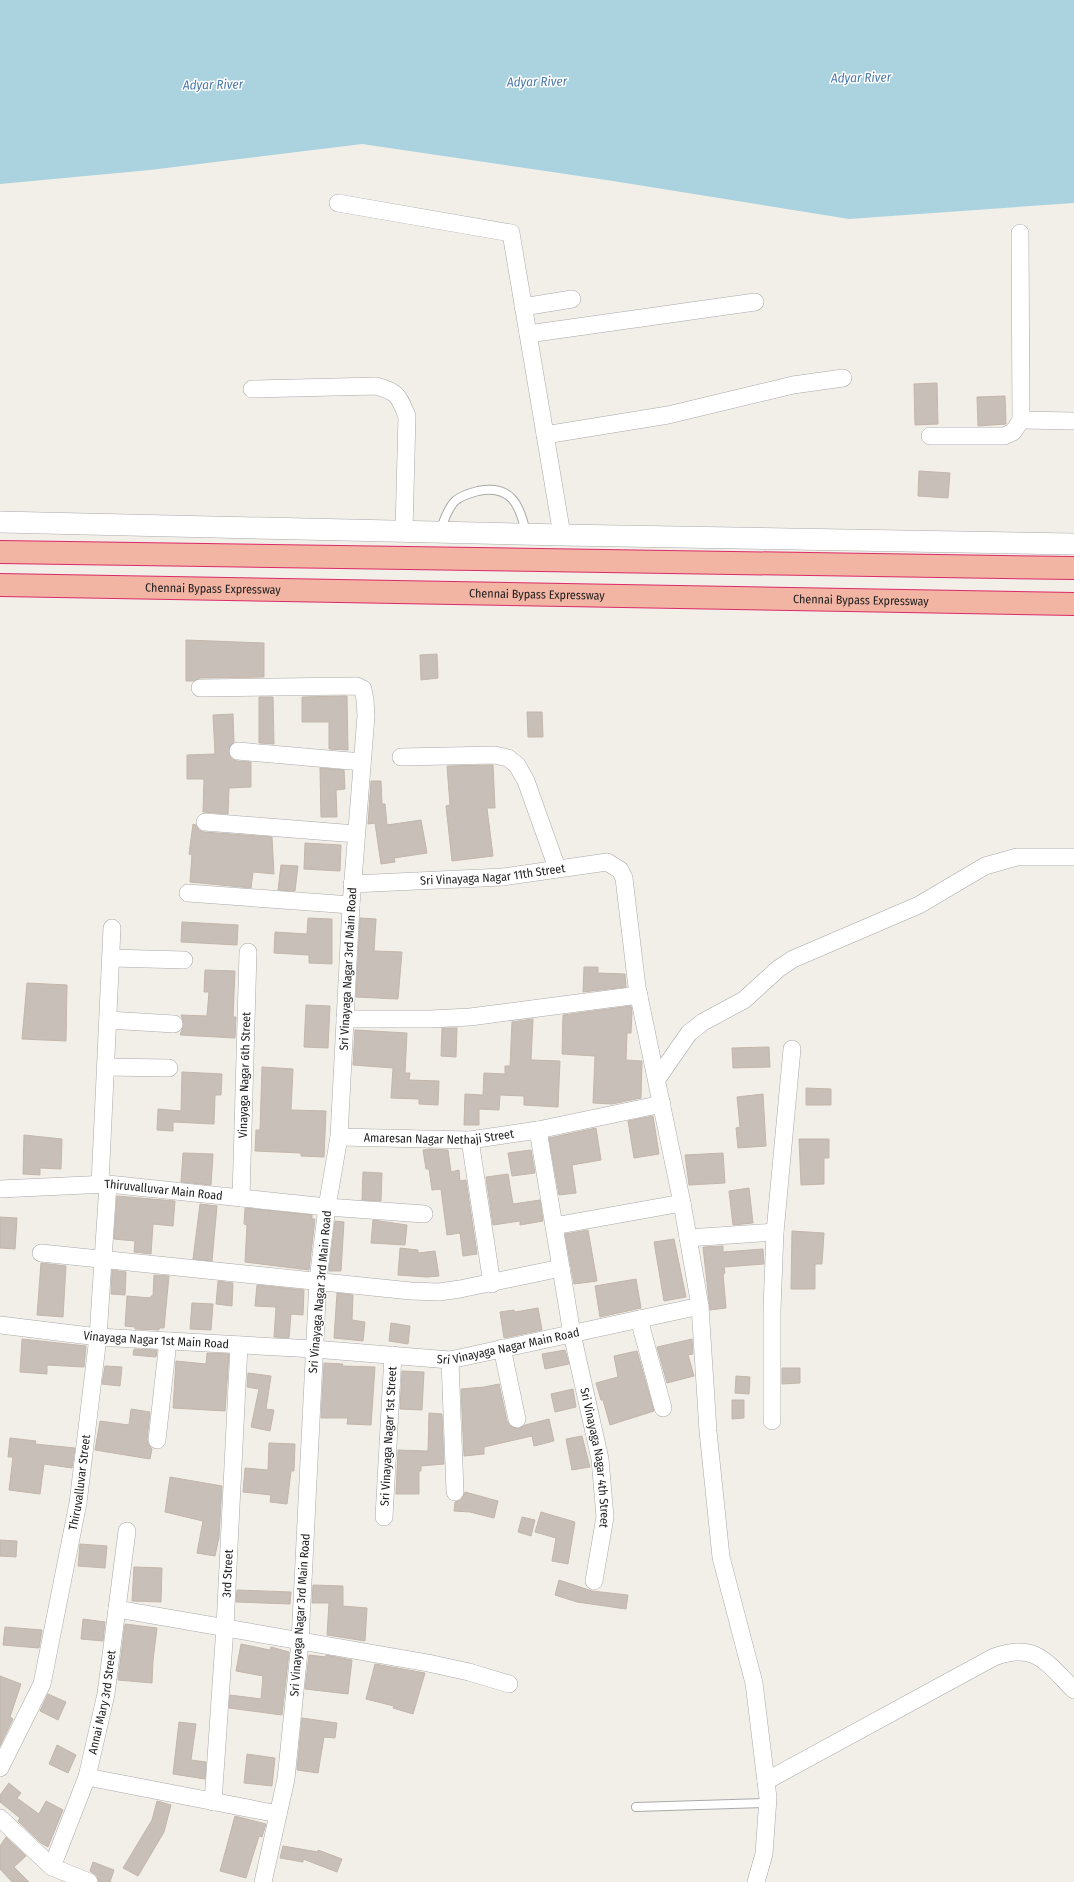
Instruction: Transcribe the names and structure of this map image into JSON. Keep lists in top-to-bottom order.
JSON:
{
  "streets": {
    "highway": ["Chennai Bypass Expressway"],
    "street": [
      "Sri Vinayaga Nagar 11th Street",
      "Sri Vinayaga Nagar 3rd Main Road",
      "Vinayaga Nagar 6th Street",
      "Amaresan Nagar Nethaji Street",
      "Thiruvalluvar Main Road",
      "Vinayaga Nagar 1st Main Road",
      "Sri Vinayaga Nagar Main Road",
      "Sri Vinayaga Nagar 1st Street",
      "Sri Vinayaga Nagar 4th Street",
      "Thiruvalluvar Street",
      "3rd Street",
      "Annai Mary 3rd Street"
    ]
  },
  "crossings": [
    ["Sri Vinayaga Nagar 11th Street", "Sri Vinayaga Nagar 3rd Main Road"],
    ["Sri Vinayaga Nagar 3rd Main Road", "Amaresan Nagar Nethaji Street"],
    ["Sri Vinayaga Nagar 3rd Main Road", "Thiruvalluvar Main Road"],
    ["Sri Vinayaga Nagar 3rd Main Road", "Vinayaga Nagar 1st Main Road"],
    ["Sri Vinayaga Nagar 3rd Main Road", "Sri Vinayaga Nagar Main Road"],
    ["Vinayaga Nagar 6th Street", "Thiruvalluvar Main Road"],
    ["Amaresan Nagar Nethaji Street", "Sri Vinayaga Nagar 4th Street"],
    ["Thiruvalluvar Main Road", "Thiruvalluvar Street"],
    ["Vinayaga Nagar 1st Main Road", "Sri Vinayaga Nagar Main Road"],
    ["Vinayaga Nagar 1st Main Road", "Thiruvalluvar Street"],
    ["Vinayaga Nagar 1st Main Road", "3rd Street"],
    ["Sri Vinayaga Nagar Main Road", "Sri Vinayaga Nagar 1st Street"],
    ["Sri Vinayaga Nagar Main Road", "Sri Vinayaga Nagar 4th Street"]
  ],
  "water": ["Adyar River"]
}
